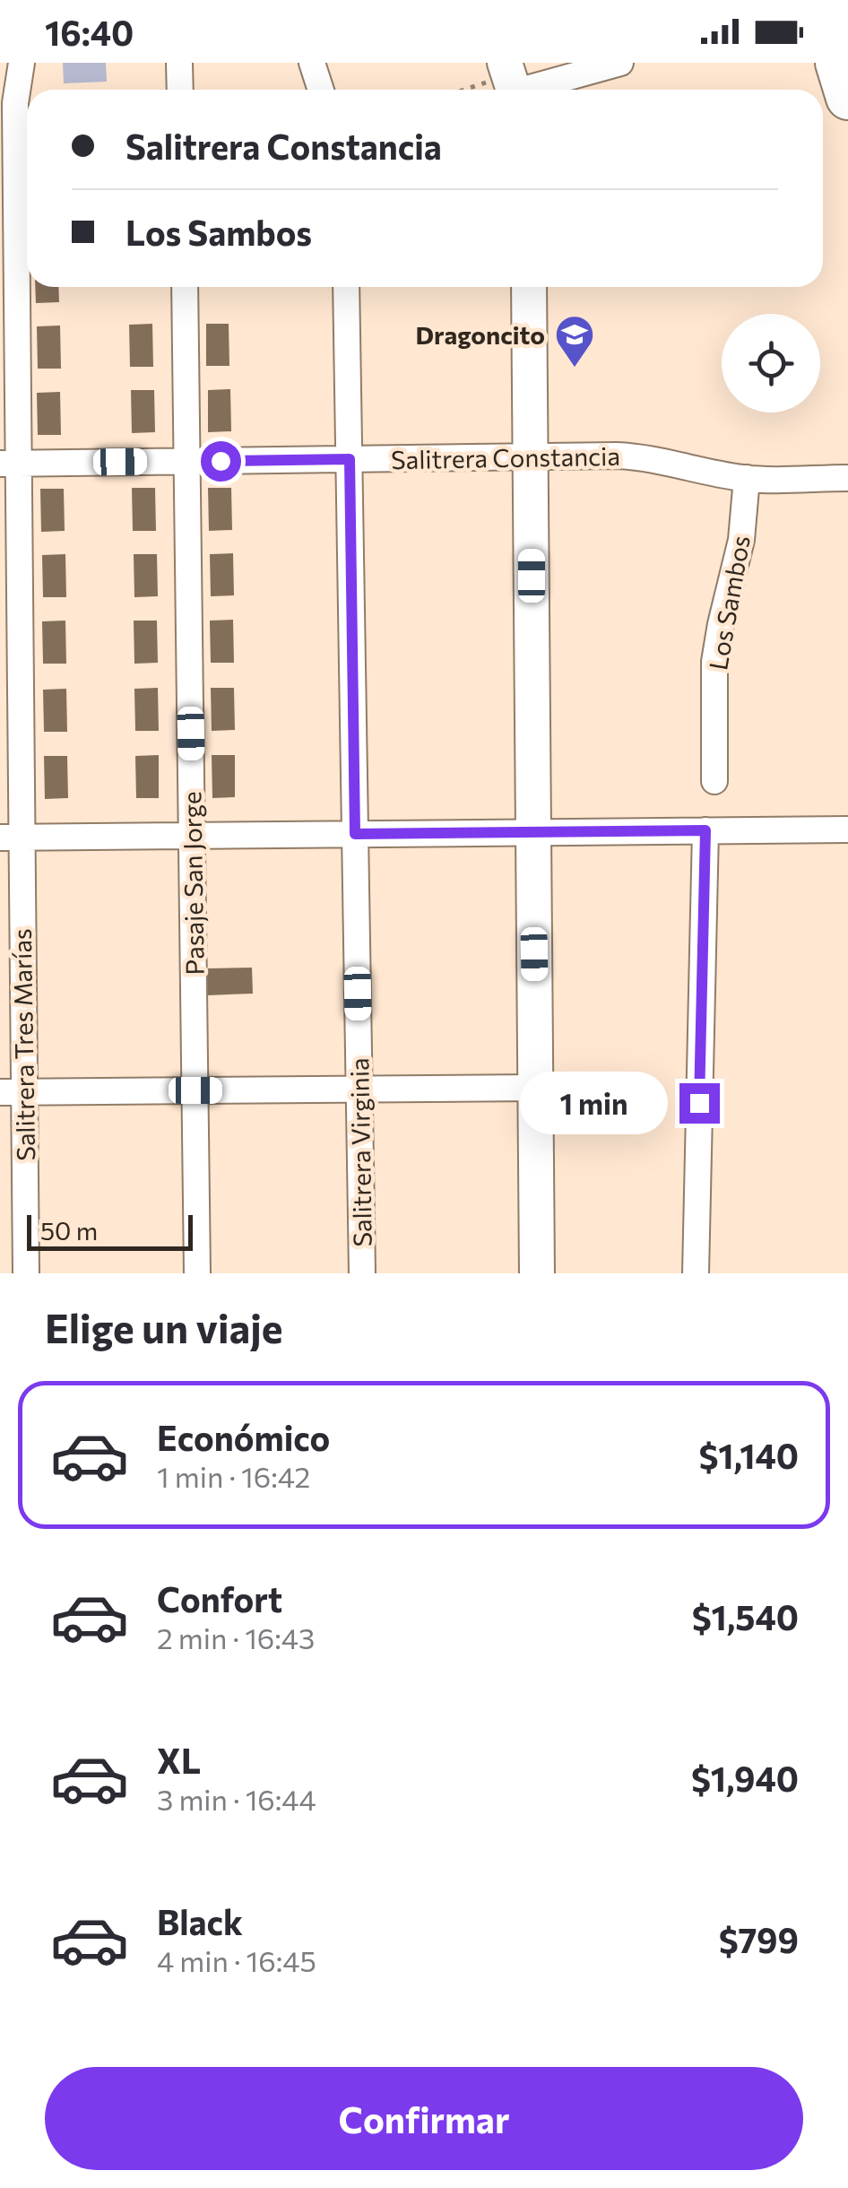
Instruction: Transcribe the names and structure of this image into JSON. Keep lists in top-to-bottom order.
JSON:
{
  "streets": {
    "street": [
      "Salitrera Constancia",
      "Los Sambos",
      "Pasaje San Jorge",
      "Salitrera Tres Marías",
      "Salitrera Virginia"
    ]
  },
  "crossings": [
    ["Salitrera Constancia", "Los Sambos"],
    ["Salitrera Constancia", "Pasaje San Jorge"],
    ["Salitrera Constancia", "Salitrera Tres Marías"],
    ["Salitrera Constancia", "Salitrera Virginia"]
  ],
  "places": {
    "school or university": ["Dragoncito"]
  },
  "scale_bar": "50 m",
  "page": {
    "status": "16:40",
    "banner": ["Salitrera Constancia", "Los Sambos"],
    "bubble": "1 min",
    "scale": "50 m",
    "heading": "Elige un viaje",
    "list": [
      {
        "name": "Económico",
        "note": "1 min · 16:42",
        "value": "$1,140"
      },
      {
        "name": "Confort",
        "note": "2 min · 16:43",
        "value": "$1,540"
      },
      {
        "name": "XL",
        "note": "3 min · 16:44",
        "value": "$1,940"
      },
      {
        "name": "Black",
        "note": "4 min · 16:45",
        "value": "$799"
      }
    ],
    "buttons": "Confirmar"
  }
}
